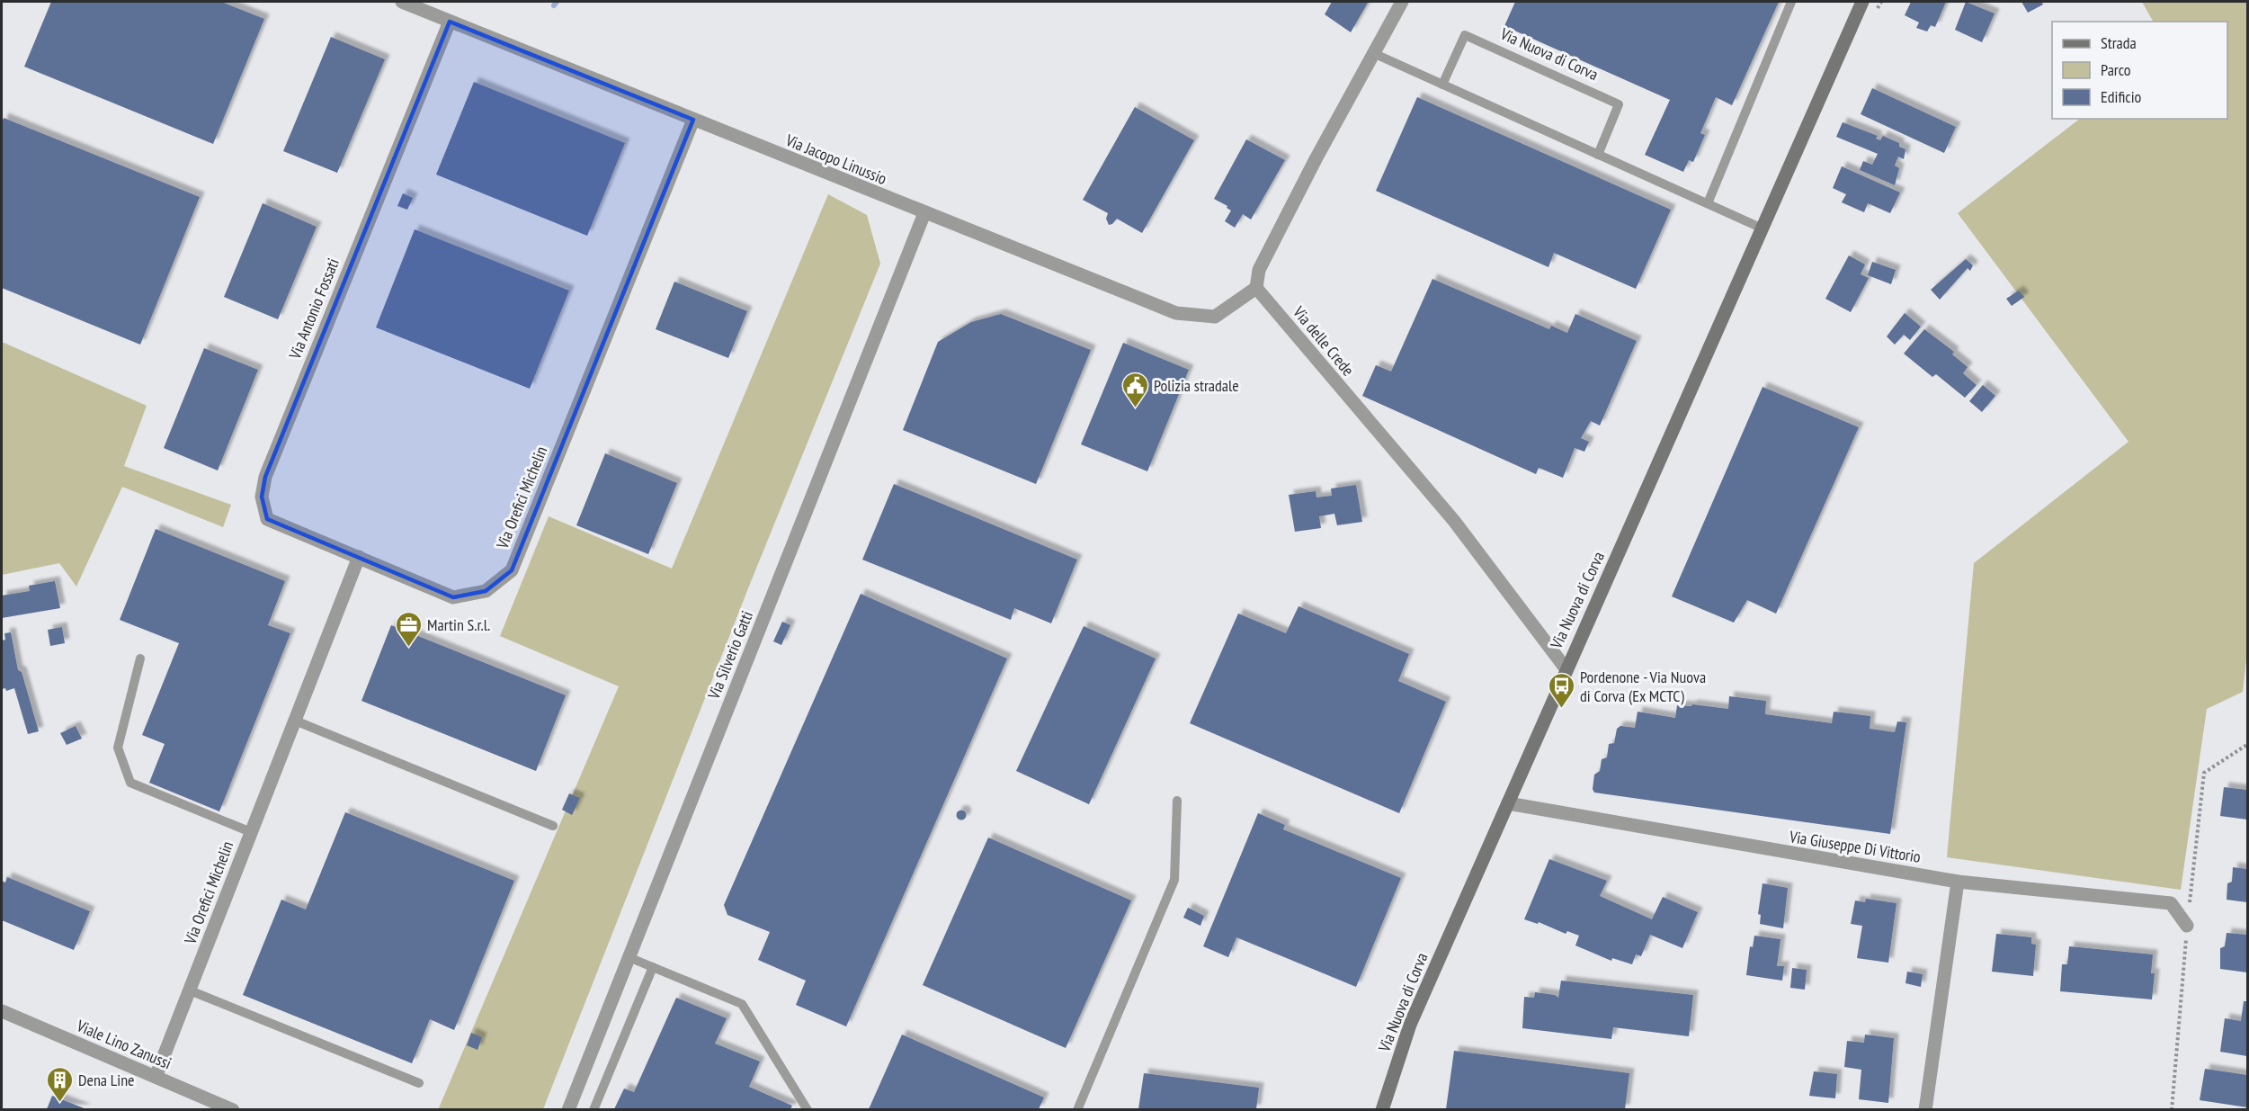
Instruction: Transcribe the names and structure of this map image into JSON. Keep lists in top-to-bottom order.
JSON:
{
  "streets": {
    "main road": ["Via Nuova di Corva"],
    "street": [
      "Via Jacopo Linussio",
      "Via Antonio Fossati",
      "Via delle Crede",
      "Via Orefici Michelin",
      "Via Silverio Gatti",
      "Via Giuseppe Di Vittorio",
      "Viale Lino Zanussi"
    ]
  },
  "crossings": [
    ["Via Nuova di Corva", "Via delle Crede"],
    ["Via Nuova di Corva", "Via Giuseppe Di Vittorio"],
    ["Via Jacopo Linussio", "Via Antonio Fossati"],
    ["Via Jacopo Linussio", "Via delle Crede"],
    ["Via Jacopo Linussio", "Via Orefici Michelin"],
    ["Via Jacopo Linussio", "Via Silverio Gatti"],
    ["Via Antonio Fossati", "Via Orefici Michelin"],
    ["Via Orefici Michelin", "Viale Lino Zanussi"]
  ],
  "places": {
    "public building": ["Polizia stradale"],
    "office": ["Martin S.r.l."],
    "bus stop": ["Pordenone - Via Nuova di Corva (Ex MCTC)"],
    "building": ["Dena Line"]
  },
  "legend": ["Strada", "Parco", "Edificio"]
}
